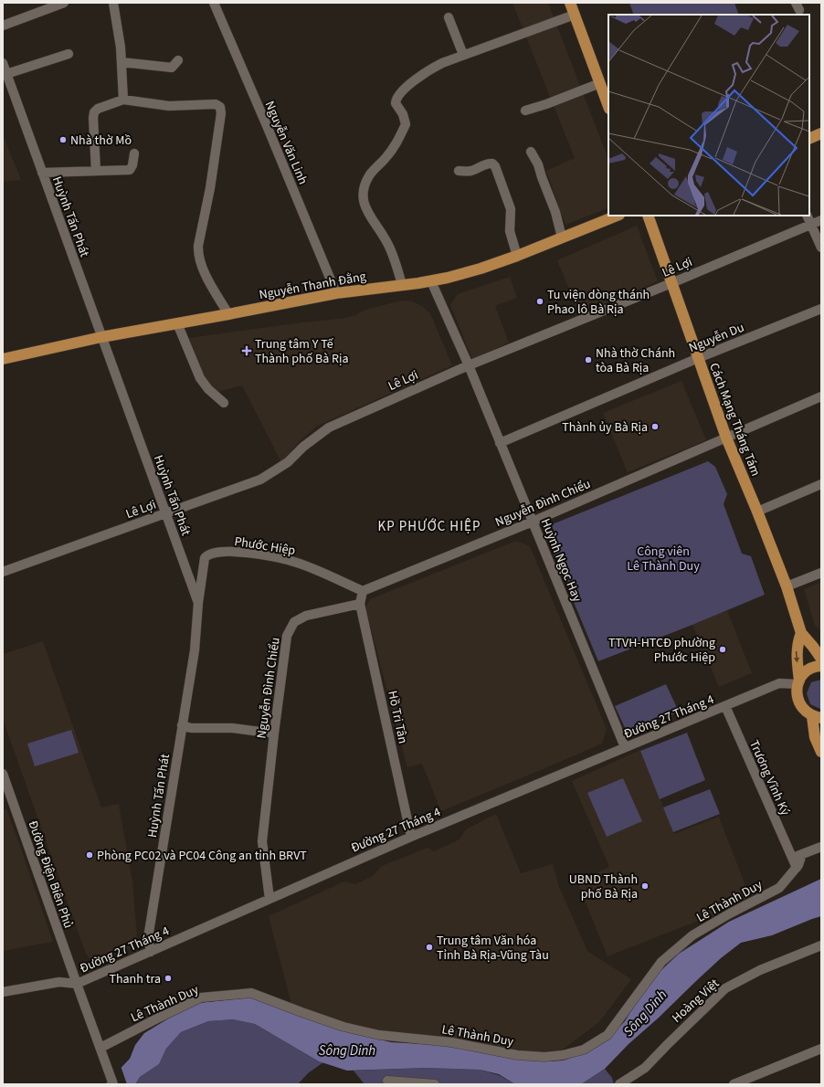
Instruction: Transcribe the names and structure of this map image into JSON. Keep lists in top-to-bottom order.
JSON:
{
  "streets": {
    "main road": ["Nguyễn Thanh Đằng", "Cách Mạng Tháng Tám"],
    "street": [
      "Nguyễn Văn Linh",
      "Huỳnh Tấn Phát",
      "Lê Lợi",
      "Nguyễn Du",
      "Nguyễn Đình Chiểu",
      "Phước Hiệp",
      "Huỳnh Ngọc Hay",
      "Đường 27 Tháng 4",
      "Hồ Tri Tân",
      "Trương Vĩnh Ký",
      "Đường Điện Biên Phủ",
      "Lê Thành Duy",
      "Hoàng Việt"
    ]
  },
  "crossings": [
    ["Nguyễn Văn Linh", "Nguyễn Thanh Đằng"],
    ["Huỳnh Tấn Phát", "Lê Lợi"],
    ["Huỳnh Tấn Phát", "Nguyễn Thanh Đằng"],
    ["Huỳnh Tấn Phát", "Phước Hiệp"],
    ["Huỳnh Tấn Phát", "Đường 27 Tháng 4"],
    ["Lê Lợi", "Cách Mạng Tháng Tám"],
    ["Lê Lợi", "Huỳnh Ngọc Hay"],
    ["Nguyễn Thanh Đằng", "Huỳnh Ngọc Hay"],
    ["Nguyễn Du", "Cách Mạng Tháng Tám"],
    ["Nguyễn Du", "Huỳnh Ngọc Hay"],
    ["Cách Mạng Tháng Tám", "Nguyễn Đình Chiểu"],
    ["Nguyễn Đình Chiểu", "Phước Hiệp"],
    ["Nguyễn Đình Chiểu", "Huỳnh Ngọc Hay"],
    ["Nguyễn Đình Chiểu", "Đường 27 Tháng 4"],
    ["Nguyễn Đình Chiểu", "Hồ Tri Tân"],
    ["Huỳnh Ngọc Hay", "Đường 27 Tháng 4"],
    ["Đường 27 Tháng 4", "Hồ Tri Tân"],
    ["Đường 27 Tháng 4", "Trương Vĩnh Ký"],
    ["Đường 27 Tháng 4", "Đường Điện Biên Phủ"],
    ["Đường Điện Biên Phủ", "Lê Thành Duy"]
  ],
  "districts": ["KP PHƯỚC HIỆP"],
  "water": ["Sông Dinh"],
  "parks": ["Công viên Lê Thành Duy"],
  "places": {
    "other": [
      "Nhà thờ Mồ",
      "Tu viện dòng thánh Phao lô Bà Rịa",
      "Nhà thờ Chánh tòa Bà Rịa",
      "Thành ủy Bà Rịa",
      "TTVH-HTCĐ phường Phước Hiệp",
      "Phòng PC02 và PC04 Công an tỉnh BRVT",
      "UBND Thành phố Bà Rịa",
      "Trung tâm Văn hóa Tỉnh Bà Rịa-Vũng Tàu",
      "Thanh tra"
    ],
    "health": ["Trung tâm Y Tế Thành phố Bà Rịa"]
  }
}
